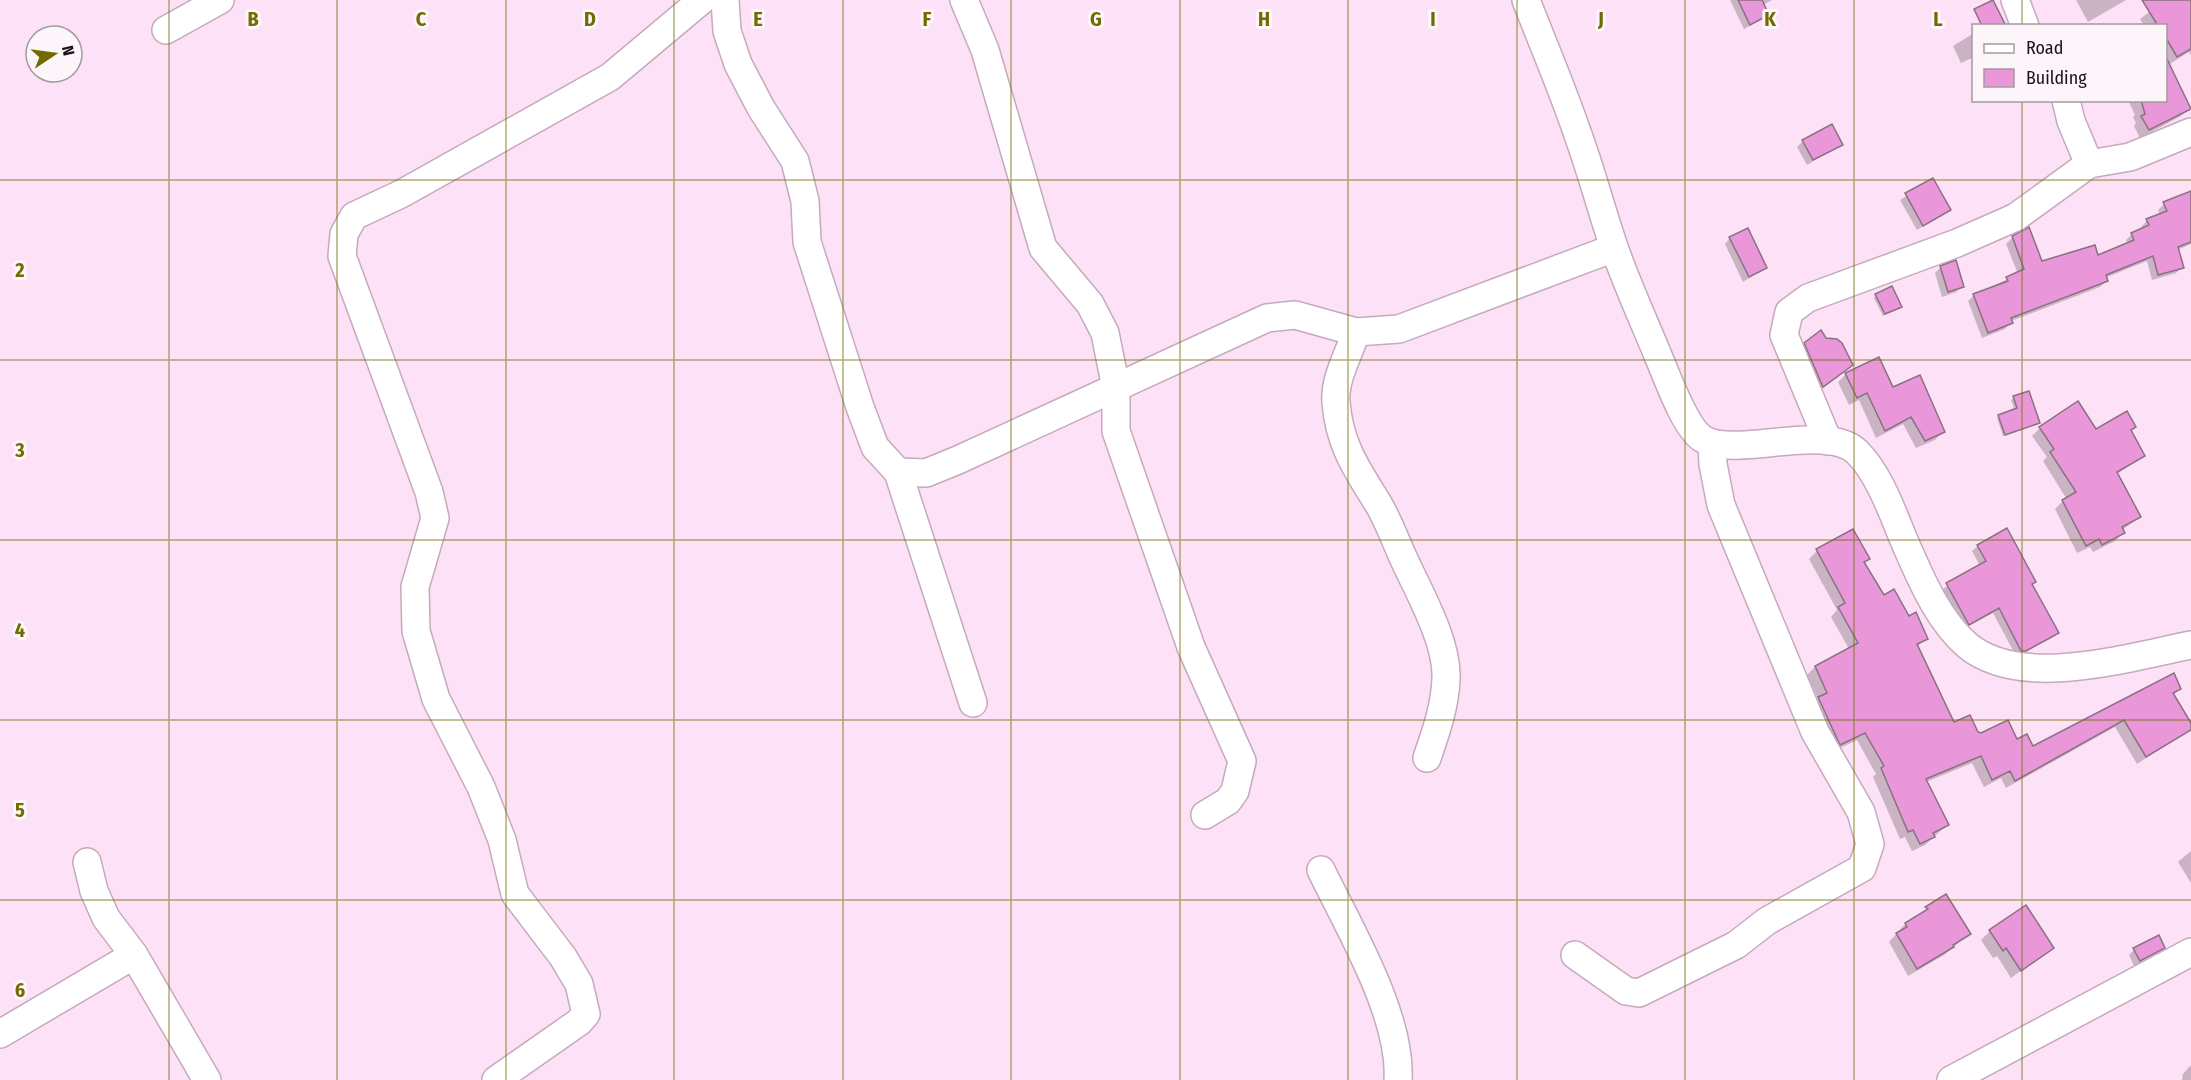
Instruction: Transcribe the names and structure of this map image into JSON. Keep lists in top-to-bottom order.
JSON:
{
  "legend": ["Road", "Building"],
  "north": "right",
  "grid": {
    "columns": [
      "B",
      "C",
      "D",
      "E",
      "F",
      "G",
      "H",
      "I",
      "J",
      "K",
      "L"
    ],
    "rows": [
      "2",
      "3",
      "4",
      "5",
      "6"
    ]
  }
}
